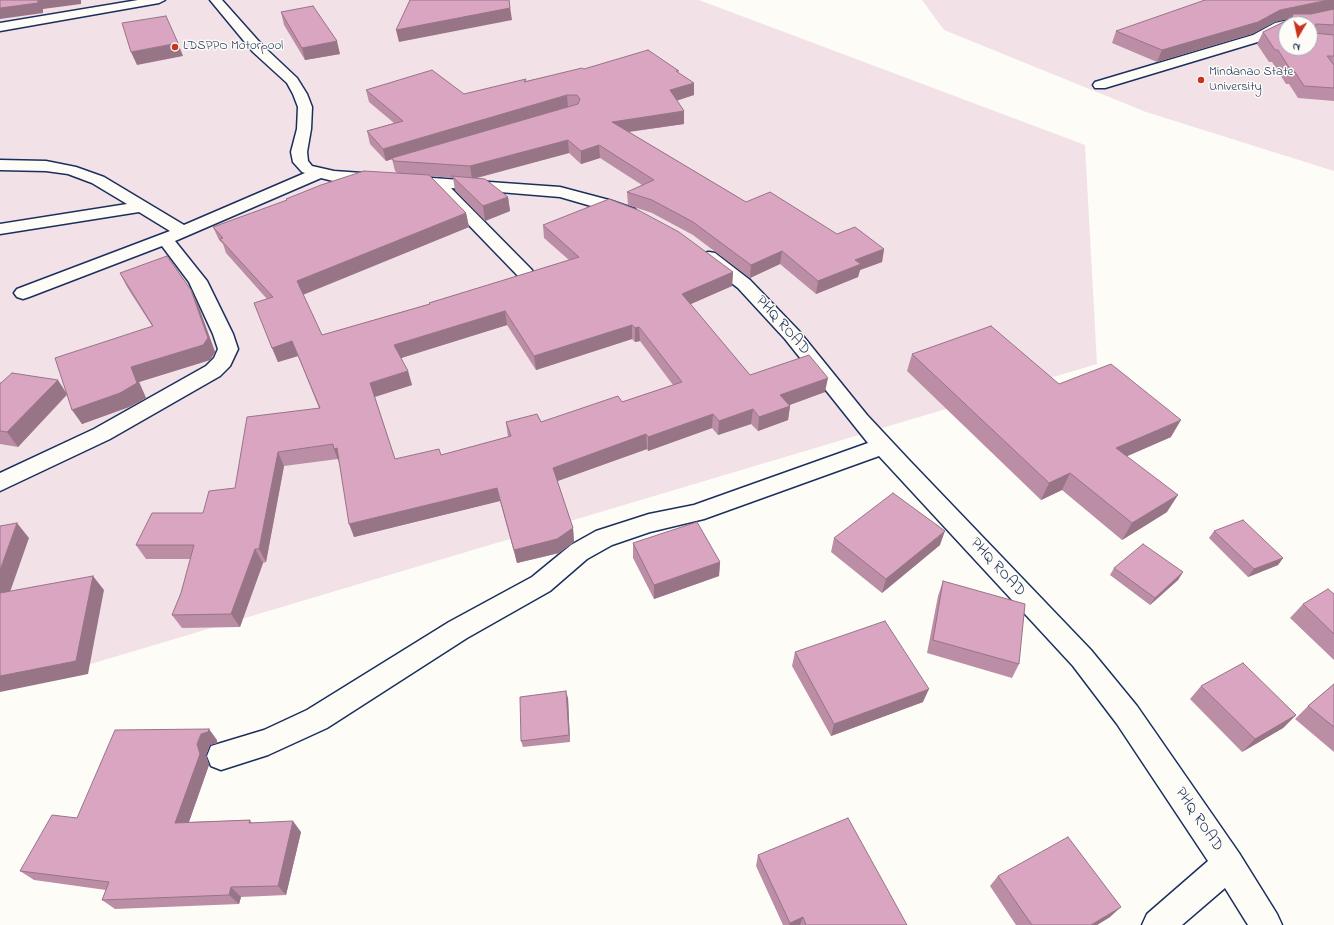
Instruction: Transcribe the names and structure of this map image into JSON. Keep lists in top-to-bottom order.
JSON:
{
  "streets": {
    "street": ["PHQ ROAD"]
  },
  "places": ["LDSPPO Motorpool", "Mindanao State University"],
  "north": "bottom"
}
